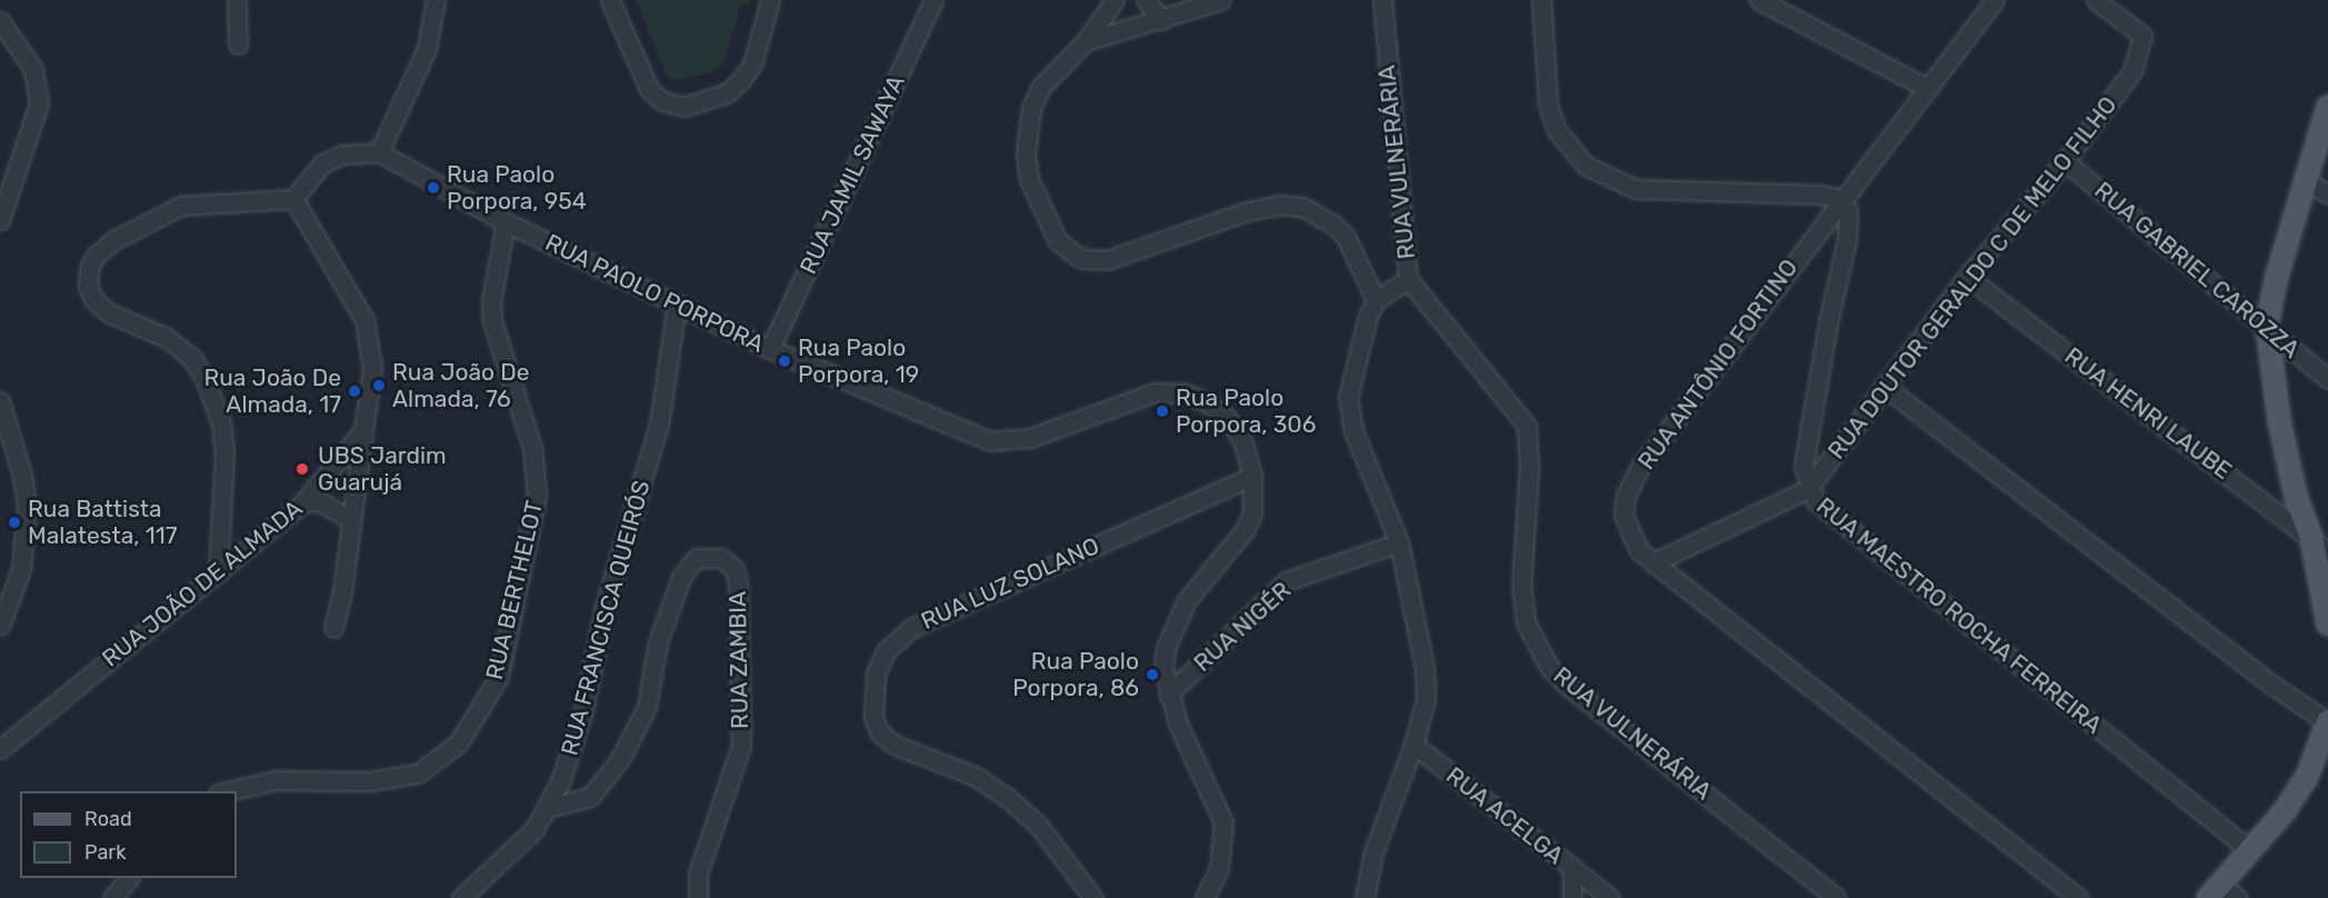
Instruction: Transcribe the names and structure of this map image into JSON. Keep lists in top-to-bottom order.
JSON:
{
  "streets": {
    "street": [
      "RUA VULNERÁRIA",
      "RUA JAMIL SAWAYA",
      "RUA GABRIEL CAROZZA",
      "RUA DOUTOR GERALDO C DE MELO FILHO",
      "RUA PAOLO PORPORA",
      "RUA ANTÔNIO FORTINO",
      "RUA HENRI LAUBE",
      "RUA JOÃO DE ALMADA",
      "RUA LUZ SOLANO",
      "RUA BERTHELOT",
      "RUA MAESTRO ROCHA FERREIRA",
      "RUA FRANCISCA QUEIRÓS",
      "RUA NIGÉR",
      "RUA ZAMBIA",
      "RUA ACELGA"
    ]
  },
  "crossings": [
    ["RUA JAMIL SAWAYA", "RUA PAOLO PORPORA"],
    ["RUA GABRIEL CAROZZA", "RUA DOUTOR GERALDO C DE MELO FILHO"],
    ["RUA DOUTOR GERALDO C DE MELO FILHO", "RUA ANTÔNIO FORTINO"],
    ["RUA DOUTOR GERALDO C DE MELO FILHO", "RUA HENRI LAUBE"],
    ["RUA DOUTOR GERALDO C DE MELO FILHO", "RUA MAESTRO ROCHA FERREIRA"],
    ["RUA PAOLO PORPORA", "RUA LUZ SOLANO"],
    ["RUA PAOLO PORPORA", "RUA BERTHELOT"],
    ["RUA PAOLO PORPORA", "RUA FRANCISCA QUEIRÓS"],
    ["RUA PAOLO PORPORA", "RUA NIGÉR"],
    ["RUA ANTÔNIO FORTINO", "RUA MAESTRO ROCHA FERREIRA"],
    ["RUA FRANCISCA QUEIRÓS", "RUA ZAMBIA"]
  ],
  "places": [
    "Rua Paolo Porpora, 954",
    "Rua Paolo Porpora, 19",
    "Rua João De Almada, 76",
    "Rua João De Almada, 17",
    "Rua Paolo Porpora, 306",
    "UBS Jardim Guarujá",
    "Rua Battista Malatesta, 117",
    "Rua Paolo Porpora, 86"
  ],
  "legend": ["Road", "Park"]
}
